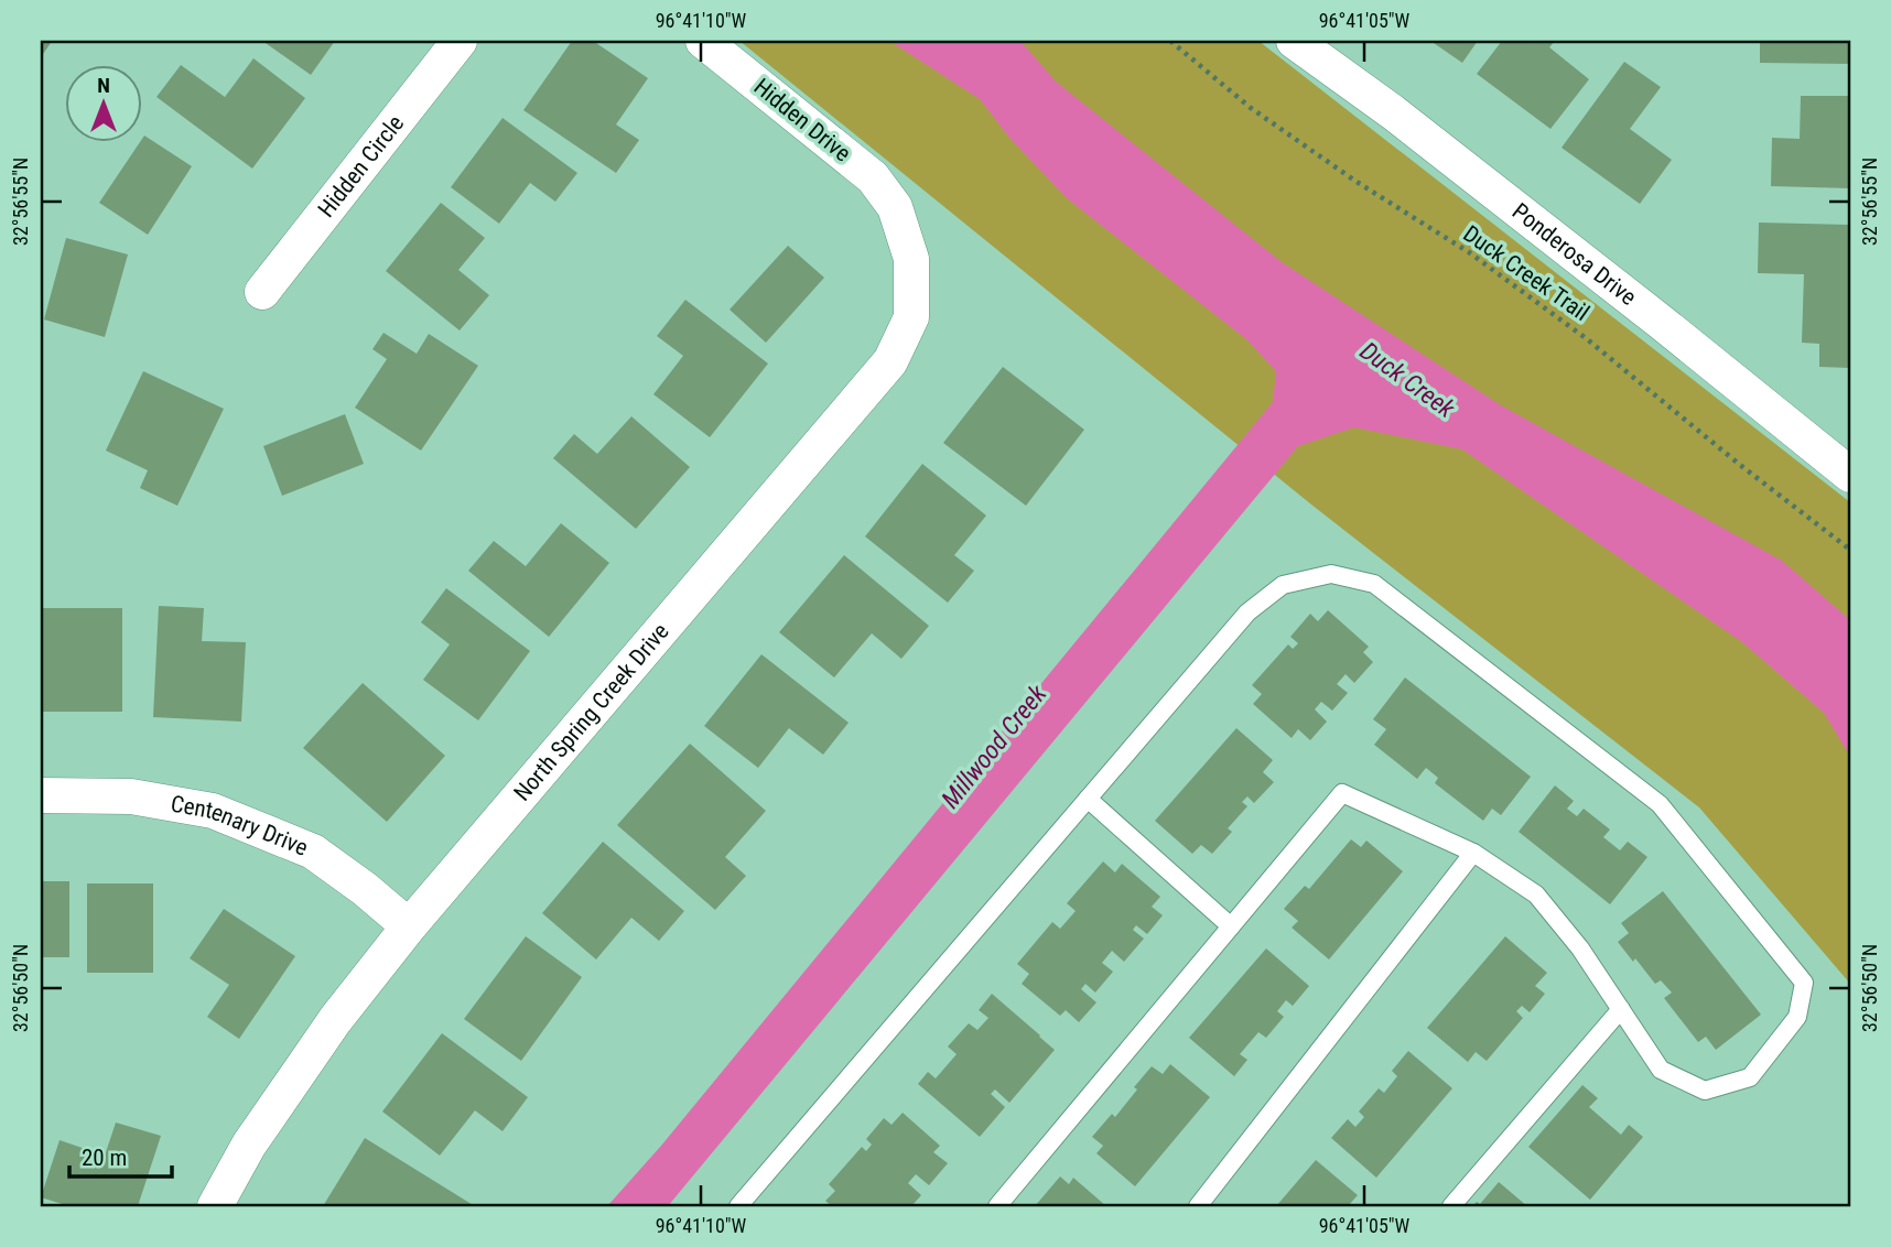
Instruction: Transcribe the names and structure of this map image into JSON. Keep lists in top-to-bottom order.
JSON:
{
  "streets": {
    "street": [
      "Hidden Drive",
      "Hidden Circle",
      "Ponderosa Drive",
      "North Spring Creek Drive",
      "Centenary Drive"
    ],
    "path": ["Duck Creek Trail"]
  },
  "crossings": [
    ["Hidden Drive", "North Spring Creek Drive"],
    ["North Spring Creek Drive", "Centenary Drive"]
  ],
  "water": ["Duck Creek", "Millwood Creek"],
  "scale_bar": "20 m",
  "north": "top",
  "coordinates": [
    "96°41'10\"W",
    "96°41'05\"W",
    "32°56'55\"N",
    "32°56'50\"N"
  ]
}
